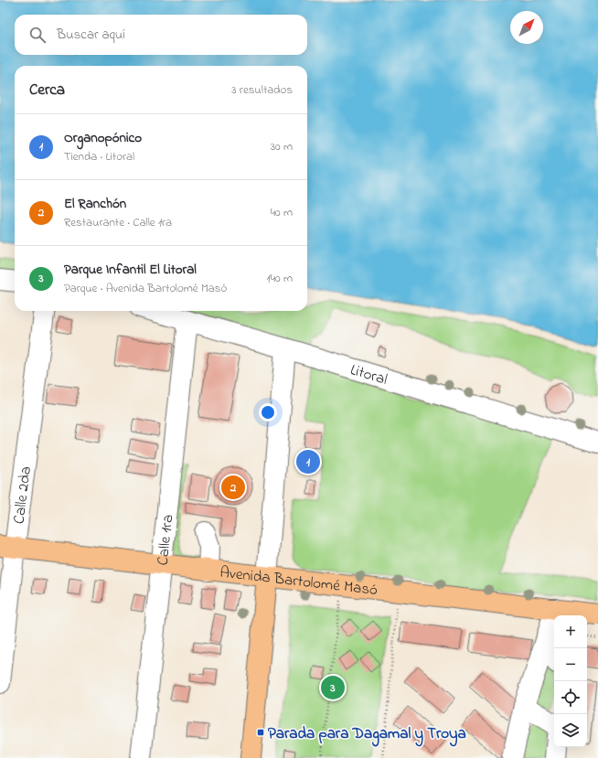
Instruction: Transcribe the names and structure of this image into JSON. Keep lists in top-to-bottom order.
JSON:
{
  "streets": {
    "main road": ["Avenida Bartolomé Masó"],
    "street": ["Litoral", "Calle 2da", "Calle 1ra"]
  },
  "crossings": [
    ["Litoral", "Calle 1ra"],
    ["Calle 2da", "Avenida Bartolomé Masó"],
    ["Calle 1ra", "Avenida Bartolomé Masó"]
  ],
  "places": {
    "transit": ["Parada para Dagamal y Troya"]
  },
  "north": "top right",
  "page": {
    "search": "Buscar aquí",
    "heading": ["Cerca", "3 resultados"],
    "list": [
      {
        "mark": "1",
        "name": "Organopónico",
        "note": "Tienda · Litoral",
        "value": "30 m"
      },
      {
        "mark": "2",
        "name": "El Ranchón",
        "note": "Restaurante · Calle 1ra",
        "value": "40 m"
      },
      {
        "mark": "3",
        "name": "Parque Infantil El Litoral",
        "note": "Parque · Avenida Bartolomé Masó",
        "value": "140 m"
      }
    ],
    "pins": ["1", "2", "3"],
    "map_buttons": ["+", "−"]
  }
}
